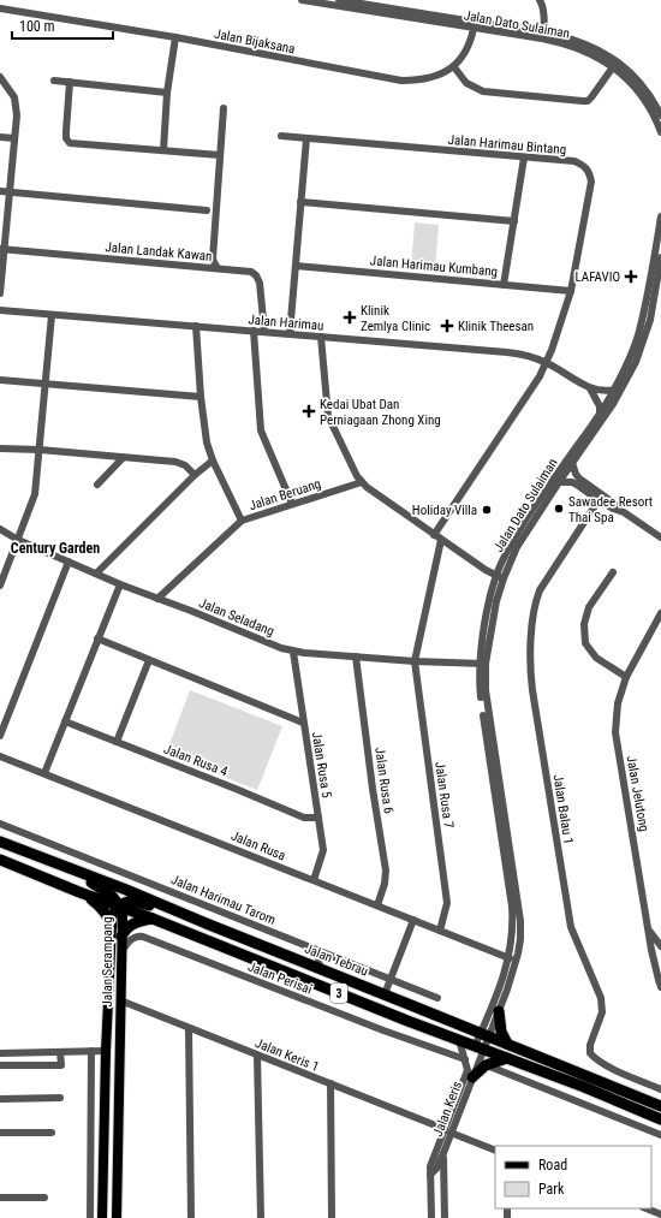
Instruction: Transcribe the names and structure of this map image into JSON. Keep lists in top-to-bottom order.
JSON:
{
  "streets": {
    "highway": ["Jalan Tebrau", "3"],
    "main road": ["Jalan Serampang"],
    "street": [
      "Jalan Dato Sulaiman",
      "Jalan Bijaksana",
      "Jalan Harimau Bintang",
      "Jalan Landak Kawan",
      "Jalan Harimau Kumbang",
      "Jalan Harimau",
      "Jalan Beruang",
      "Jalan Seladang",
      "Jalan Rusa 4",
      "Jalan Rusa 5",
      "Jalan Rusa 6",
      "Jalan Jelutong",
      "Jalan Rusa 7",
      "Jalan Balau 1",
      "Jalan Rusa",
      "Jalan Harimau Tarom",
      "Jalan Perisai",
      "Jalan Keris 1",
      "Jalan Keris"
    ]
  },
  "crossings": [
    ["Jalan Dato Sulaiman", "Jalan Harimau"],
    ["Jalan Dato Sulaiman", "Jalan Seladang"],
    ["Jalan Dato Sulaiman", "Jalan Rusa"],
    ["Jalan Dato Sulaiman", "Jalan Tebrau"],
    ["Jalan Dato Sulaiman", "3"],
    ["Jalan Dato Sulaiman", "Jalan Keris"],
    ["Jalan Harimau Bintang", "Jalan Harimau Kumbang"],
    ["Jalan Harimau Bintang", "Jalan Harimau"],
    ["Jalan Landak Kawan", "Jalan Harimau"],
    ["Jalan Beruang", "Jalan Seladang"],
    ["Jalan Seladang", "Jalan Rusa 5"],
    ["Jalan Seladang", "Jalan Rusa 6"],
    ["Jalan Seladang", "Jalan Rusa 7"],
    ["Jalan Rusa 4", "Jalan Rusa 5"],
    ["Jalan Rusa 5", "Jalan Rusa"],
    ["Jalan Rusa 6", "Jalan Rusa"],
    ["Jalan Rusa 7", "Jalan Rusa"],
    ["Jalan Serampang", "Jalan Perisai"],
    ["Jalan Serampang", "3"],
    ["Jalan Serampang", "Jalan Keris 1"],
    ["Jalan Perisai", "Jalan Keris"],
    ["3", "Jalan Keris"],
    ["Jalan Keris 1", "Jalan Keris"]
  ],
  "districts": ["Century Garden"],
  "places": {
    "health": [
      "LAFAVIO",
      "Klinik Zemlya Clinic",
      "Klinik Theesan",
      "Kedai Ubat Dan Perniagaan Zhong Xing"
    ],
    "other": ["Sawadee Resort Thai Spa", "Holiday Villa"]
  },
  "legend": ["Road", "Park"],
  "scale_bar": "100 m"
}
